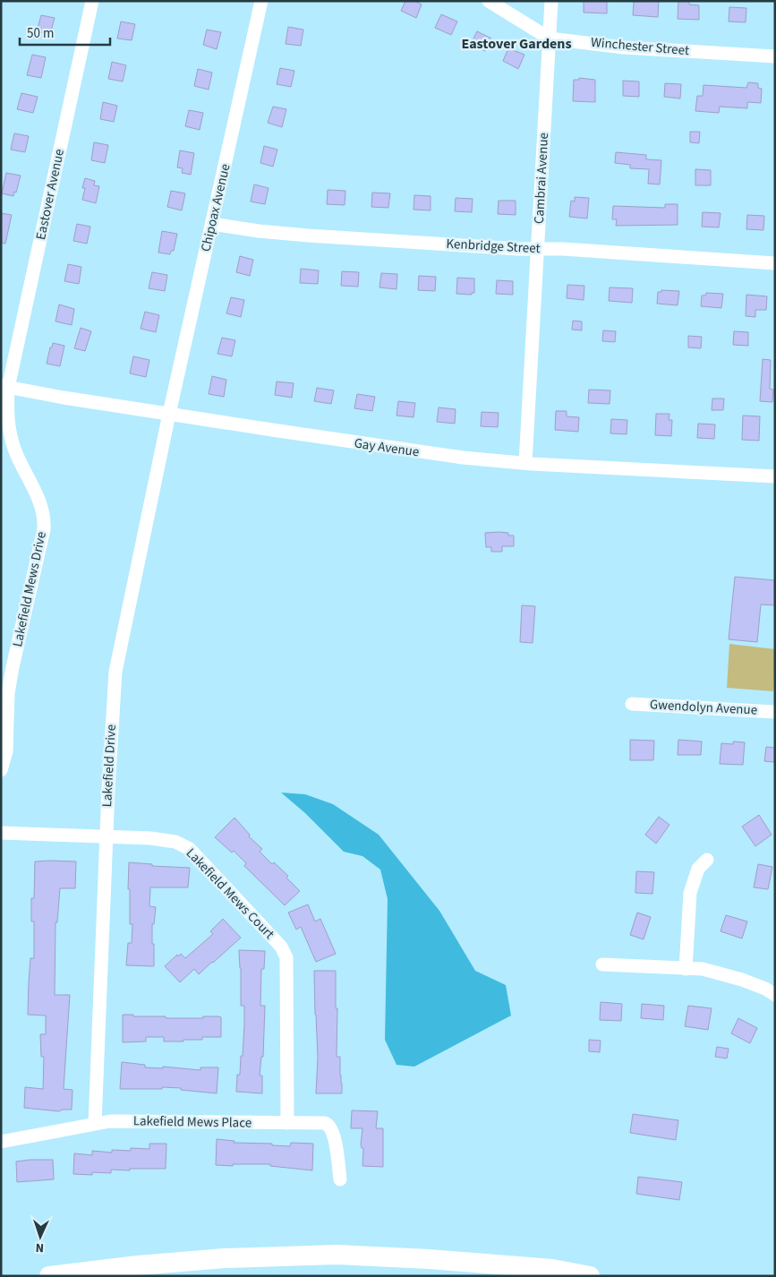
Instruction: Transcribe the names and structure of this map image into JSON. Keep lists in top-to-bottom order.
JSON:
{
  "streets": {
    "street": [
      "Winchester Street",
      "Cambrai Avenue",
      "Eastover Avenue",
      "Chipoax Avenue",
      "Kenbridge Street",
      "Gay Avenue",
      "Lakefield Mews Drive",
      "Gwendolyn Avenue",
      "Lakefield Drive",
      "Lakefield Mews Court",
      "Lakefield Mews Place"
    ]
  },
  "crossings": [
    ["Winchester Street", "Cambrai Avenue"],
    ["Cambrai Avenue", "Kenbridge Street"],
    ["Cambrai Avenue", "Gay Avenue"],
    ["Eastover Avenue", "Gay Avenue"],
    ["Eastover Avenue", "Lakefield Mews Drive"],
    ["Chipoax Avenue", "Kenbridge Street"],
    ["Chipoax Avenue", "Gay Avenue"],
    ["Chipoax Avenue", "Lakefield Drive"],
    ["Gay Avenue", "Lakefield Mews Drive"],
    ["Gay Avenue", "Lakefield Drive"],
    ["Lakefield Drive", "Lakefield Mews Court"],
    ["Lakefield Drive", "Lakefield Mews Place"],
    ["Lakefield Mews Court", "Lakefield Mews Place"]
  ],
  "districts": ["Eastover Gardens"],
  "scale_bar": "50 m",
  "north": "bottom"
}
